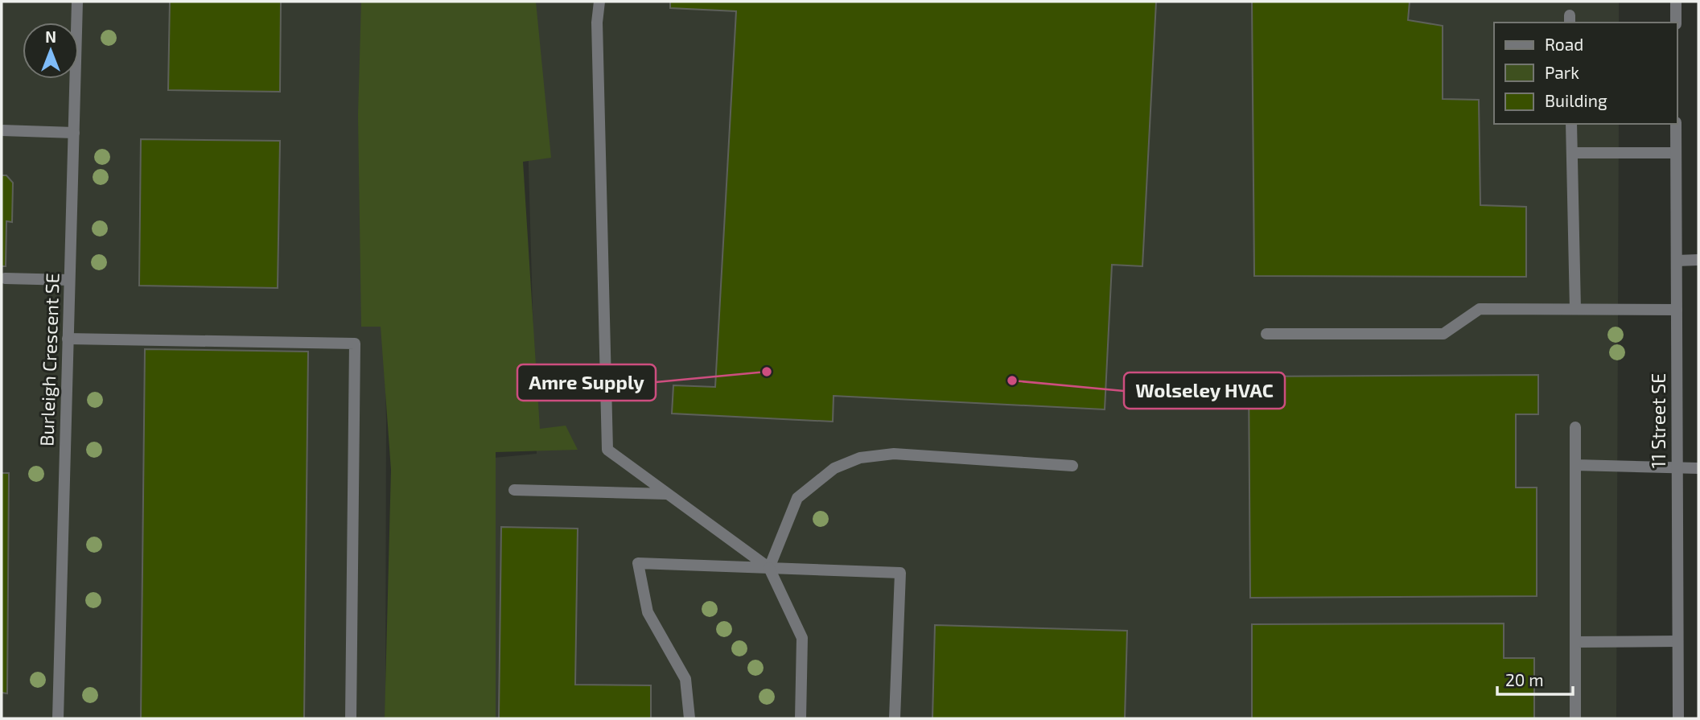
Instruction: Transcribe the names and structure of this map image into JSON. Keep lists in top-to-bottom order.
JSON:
{
  "streets": {
    "street": ["Burleigh Crescent SE", "11 Street SE"]
  },
  "places": ["Amre Supply", "Wolseley HVAC"],
  "legend": ["Road", "Park", "Building"],
  "scale_bar": "20 m",
  "north": "top"
}
